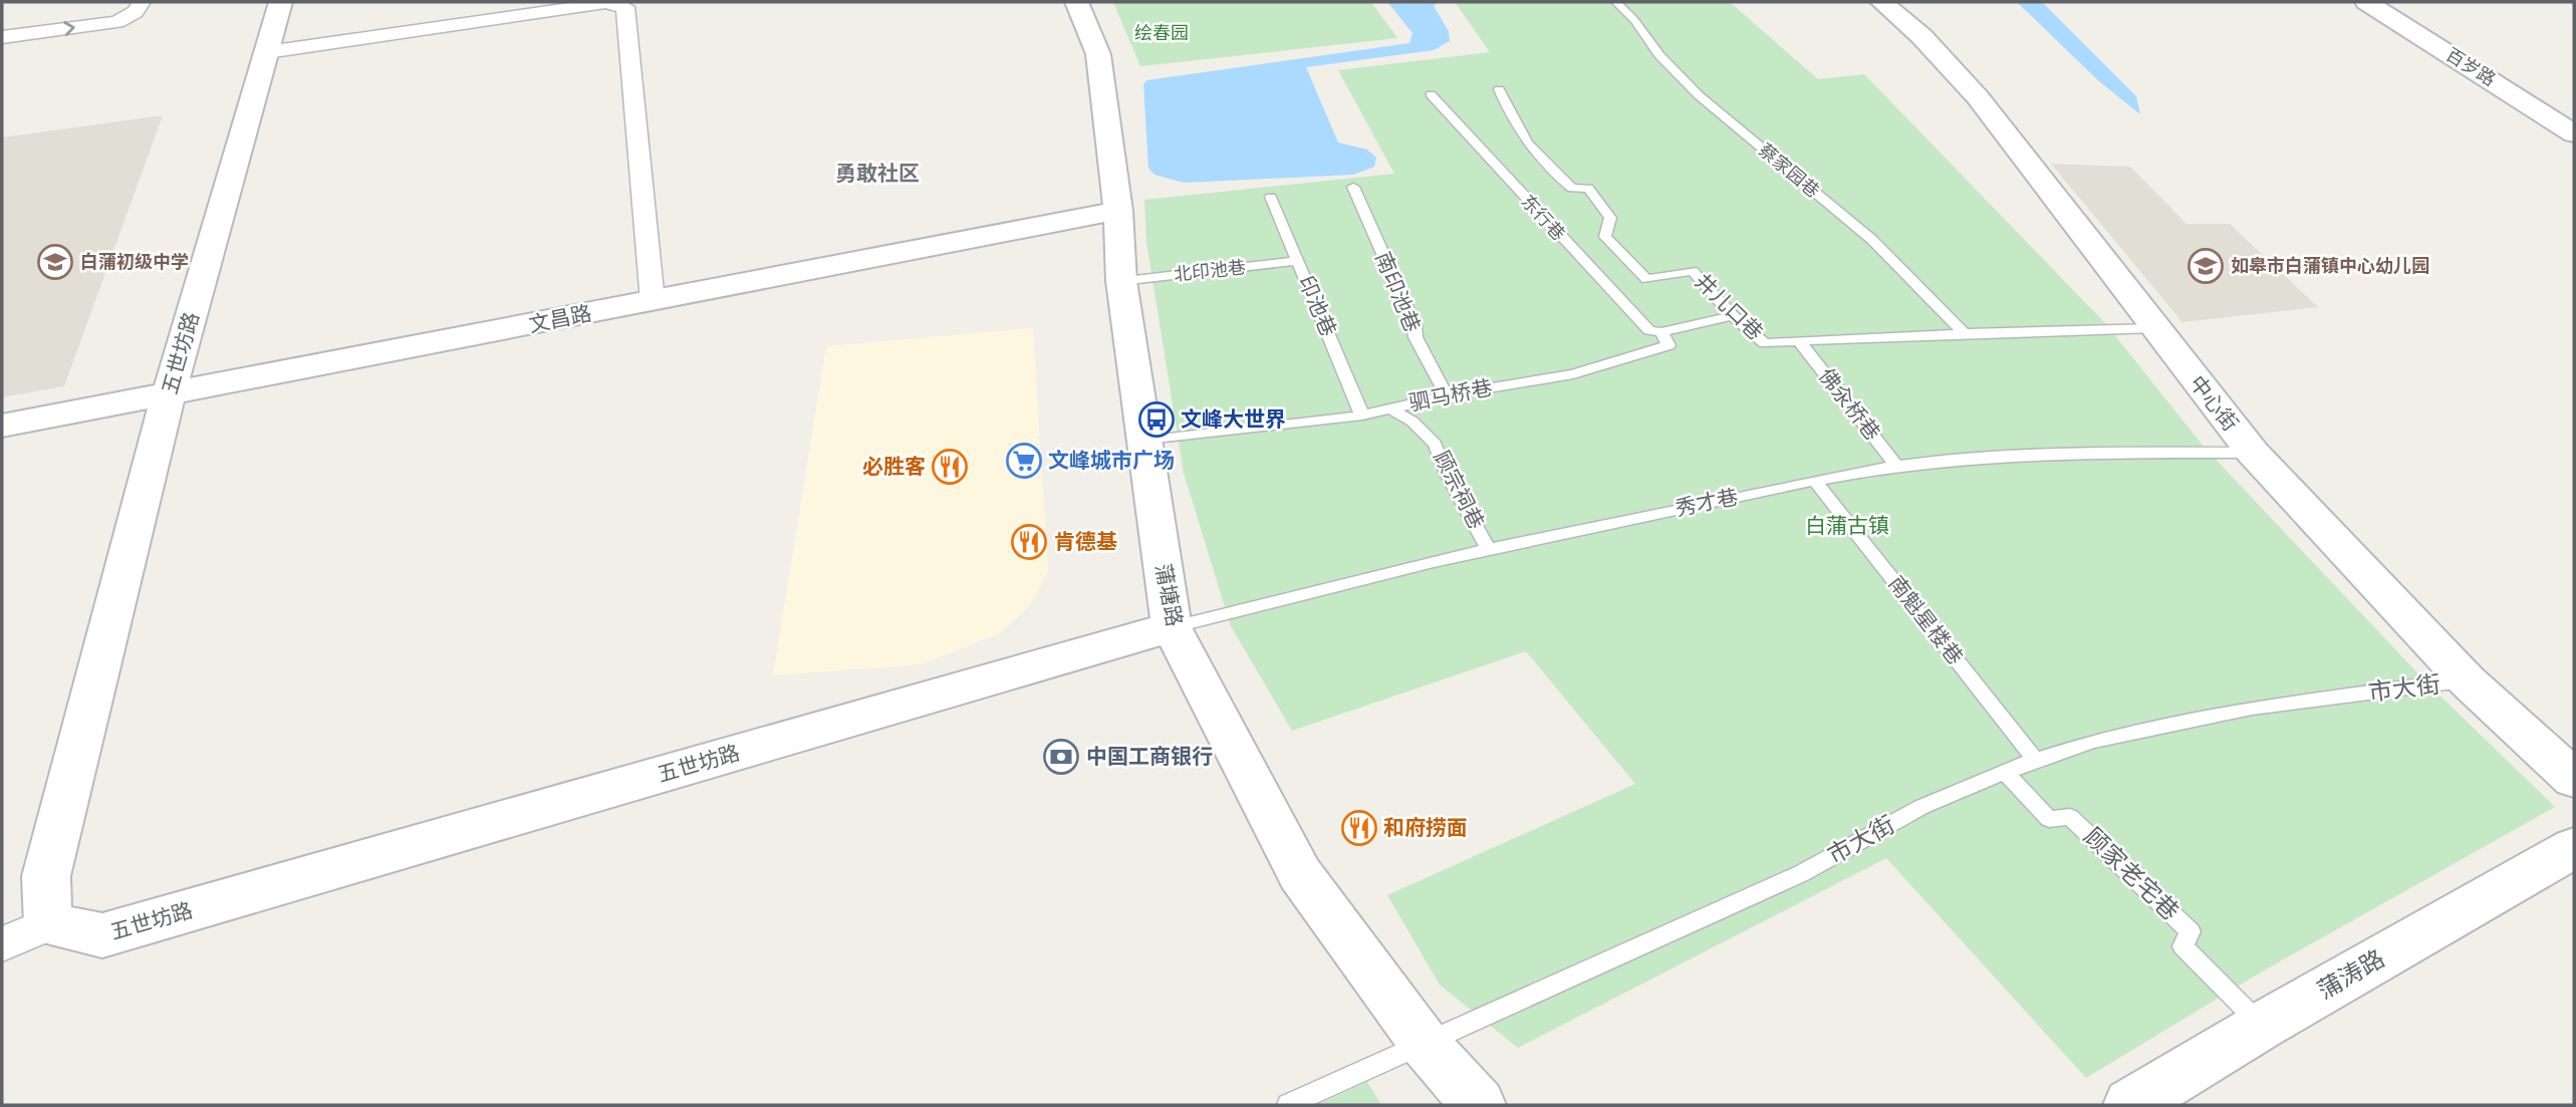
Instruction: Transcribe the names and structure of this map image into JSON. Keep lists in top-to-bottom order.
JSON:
{
  "streets": {
    "street": [
      "百岁路",
      "文昌路",
      "五世坊路",
      "中心街",
      "蒲塘路",
      "蒲涛路"
    ],
    "lane": [
      "蔡家园巷",
      "东行巷",
      "北印池巷",
      "南印池巷",
      "印池巷",
      "井儿口巷",
      "驷马桥巷",
      "佛汆桥巷",
      "顾宗祠巷",
      "秀才巷",
      "南魁星楼巷",
      "市大街",
      "顾家老宅巷"
    ]
  },
  "crossings": [
    ["蔡家园巷", "井儿口巷"],
    ["东行巷", "驷马桥巷"],
    ["北印池巷", "印池巷"],
    ["北印池巷", "蒲塘路"],
    ["南印池巷", "驷马桥巷"],
    ["印池巷", "驷马桥巷"],
    ["井儿口巷", "中心街"],
    ["井儿口巷", "佛汆桥巷"],
    ["文昌路", "五世坊路"],
    ["文昌路", "蒲塘路"],
    ["五世坊路", "秀才巷"],
    ["五世坊路", "蒲塘路"],
    ["驷马桥巷", "顾宗祠巷"],
    ["驷马桥巷", "蒲塘路"],
    ["中心街", "秀才巷"],
    ["中心街", "市大街"],
    ["佛汆桥巷", "秀才巷"],
    ["顾宗祠巷", "秀才巷"],
    ["秀才巷", "蒲塘路"],
    ["秀才巷", "南魁星楼巷"],
    ["蒲塘路", "市大街"],
    ["南魁星楼巷", "市大街"],
    ["市大街", "顾家老宅巷"],
    ["顾家老宅巷", "蒲涛路"]
  ],
  "districts": ["勇敢社区"],
  "parks": ["绘春园", "白蒲古镇"],
  "places": {
    "school or university": ["白蒲初级中学", "如皋市白蒲镇中心幼儿园"],
    "bus stop": ["文峰大世界"],
    "supermarket": ["文峰城市广场"],
    "restaurant": ["必胜客", "肯德基", "和府捞面"],
    "bank": ["中国工商银行"]
  }
}
